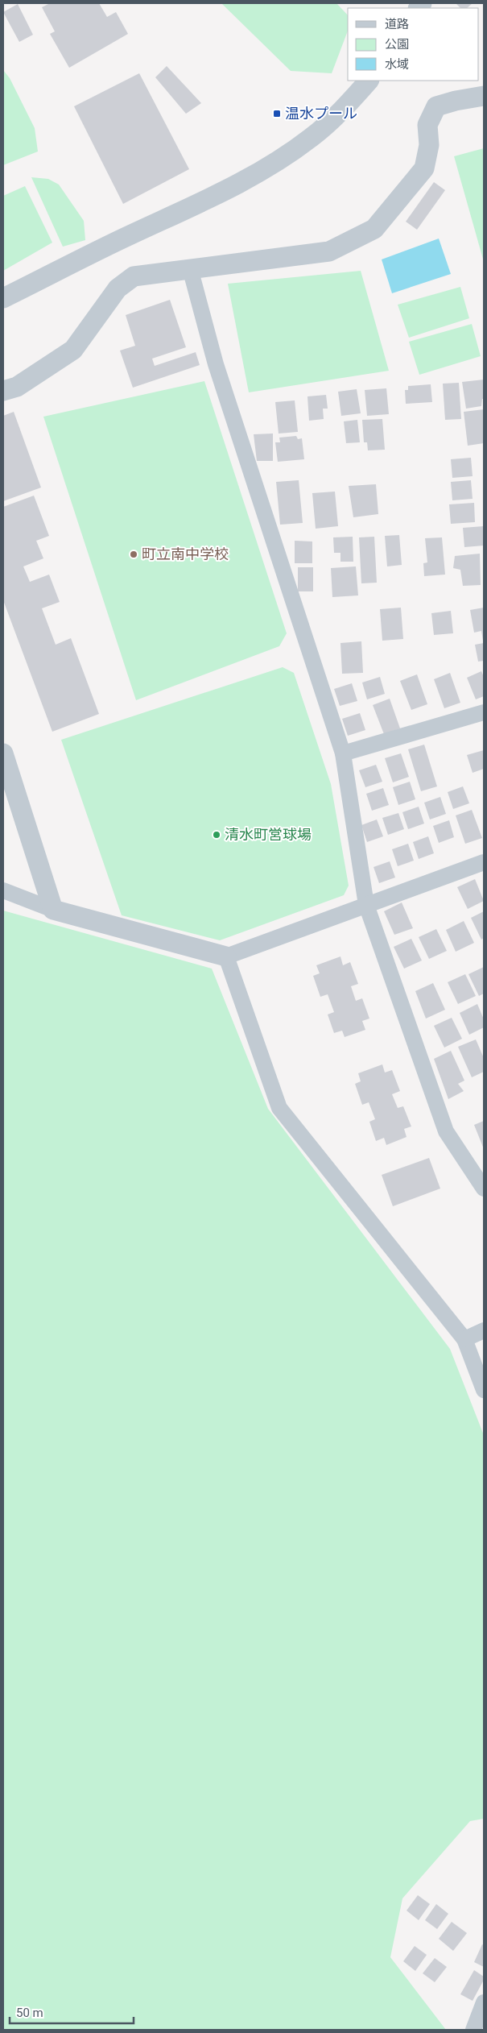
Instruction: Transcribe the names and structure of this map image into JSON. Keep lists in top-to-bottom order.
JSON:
{
  "places": {
    "transit": ["温水プール"],
    "other": ["町立南中学校", "清水町営球場"]
  },
  "legend": ["道路", "公園", "水域"],
  "scale_bar": "50 m"
}
